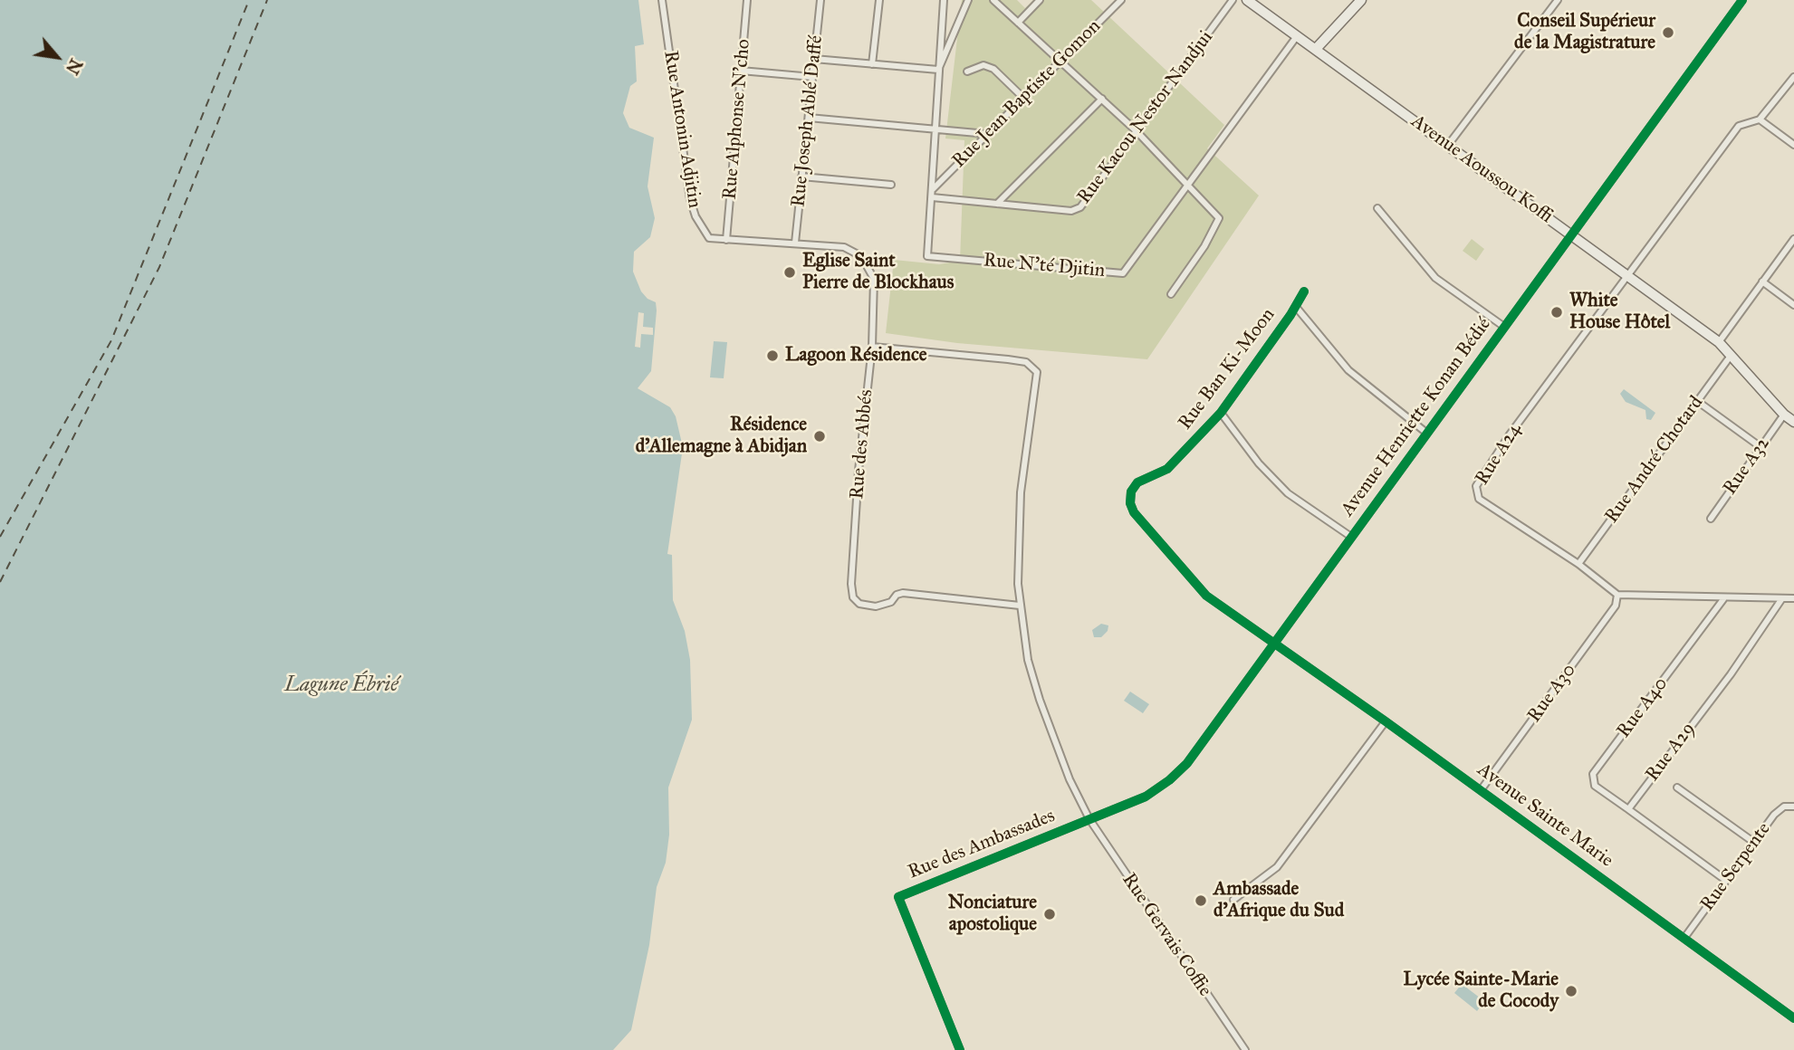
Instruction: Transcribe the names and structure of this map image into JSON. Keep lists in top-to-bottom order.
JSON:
{
  "streets": {
    "street": [
      "Rue Jean Baptiste Gomon",
      "Rue Kacou Nestor Nandjui",
      "Rue Alphonse N'cho",
      "Rue Joseph Ablé Daffé",
      "Rue Antonin Adjitin",
      "Avenue Aoussou Koffi",
      "Rue N'té Djitin",
      "Rue Ban Ki-Moon",
      "Avenue Henriette Konan Bédié",
      "Rue des Abbés",
      "Rue A24",
      "Rue André Chotard",
      "Rue A32",
      "Rue A30",
      "Rue A40",
      "Rue A29",
      "Avenue Sainte Marie",
      "Rue des Ambassades",
      "Rue Serpente",
      "Rue Gervais Coffie"
    ]
  },
  "crossings": [
    ["Rue Jean Baptiste Gomon", "Rue N'té Djitin"],
    ["Rue Kacou Nestor Nandjui", "Rue N'té Djitin"],
    ["Rue Alphonse N'cho", "Rue Antonin Adjitin"],
    ["Rue Alphonse N'cho", "Rue des Abbés"],
    ["Rue Joseph Ablé Daffé", "Rue des Abbés"],
    ["Rue Antonin Adjitin", "Rue des Abbés"],
    ["Avenue Aoussou Koffi", "Rue N'té Djitin"],
    ["Avenue Aoussou Koffi", "Avenue Henriette Konan Bédié"],
    ["Avenue Aoussou Koffi", "Rue A24"],
    ["Avenue Aoussou Koffi", "Rue André Chotard"],
    ["Avenue Aoussou Koffi", "Rue A32"],
    ["Rue Ban Ki-Moon", "Avenue Henriette Konan Bédié"],
    ["Rue Ban Ki-Moon", "Avenue Sainte Marie"],
    ["Avenue Henriette Konan Bédié", "Avenue Sainte Marie"],
    ["Avenue Henriette Konan Bédié", "Rue des Ambassades"],
    ["Avenue Henriette Konan Bédié", "Rue Gervais Coffie"],
    ["Rue des Abbés", "Rue Gervais Coffie"],
    ["Rue A24", "Rue André Chotard"],
    ["Rue A24", "Rue A30"],
    ["Rue A30", "Avenue Sainte Marie"],
    ["Rue A40", "Rue A29"],
    ["Avenue Sainte Marie", "Rue Serpente"],
    ["Rue des Ambassades", "Rue Gervais Coffie"]
  ],
  "water": ["Lagune Ébrié"],
  "places": [
    "Conseil Supérieur de la Magistrature",
    "Eglise Saint Pierre de Blockhaus",
    "White House Hôtel",
    "Lagoon Résidence",
    "Résidence d’Allemagne à Abidjan",
    "Ambassade d'Afrique du Sud",
    "Nonciature apostolique",
    "Lycée Sainte-Marie de Cocody"
  ],
  "north": "bottom right"
}
